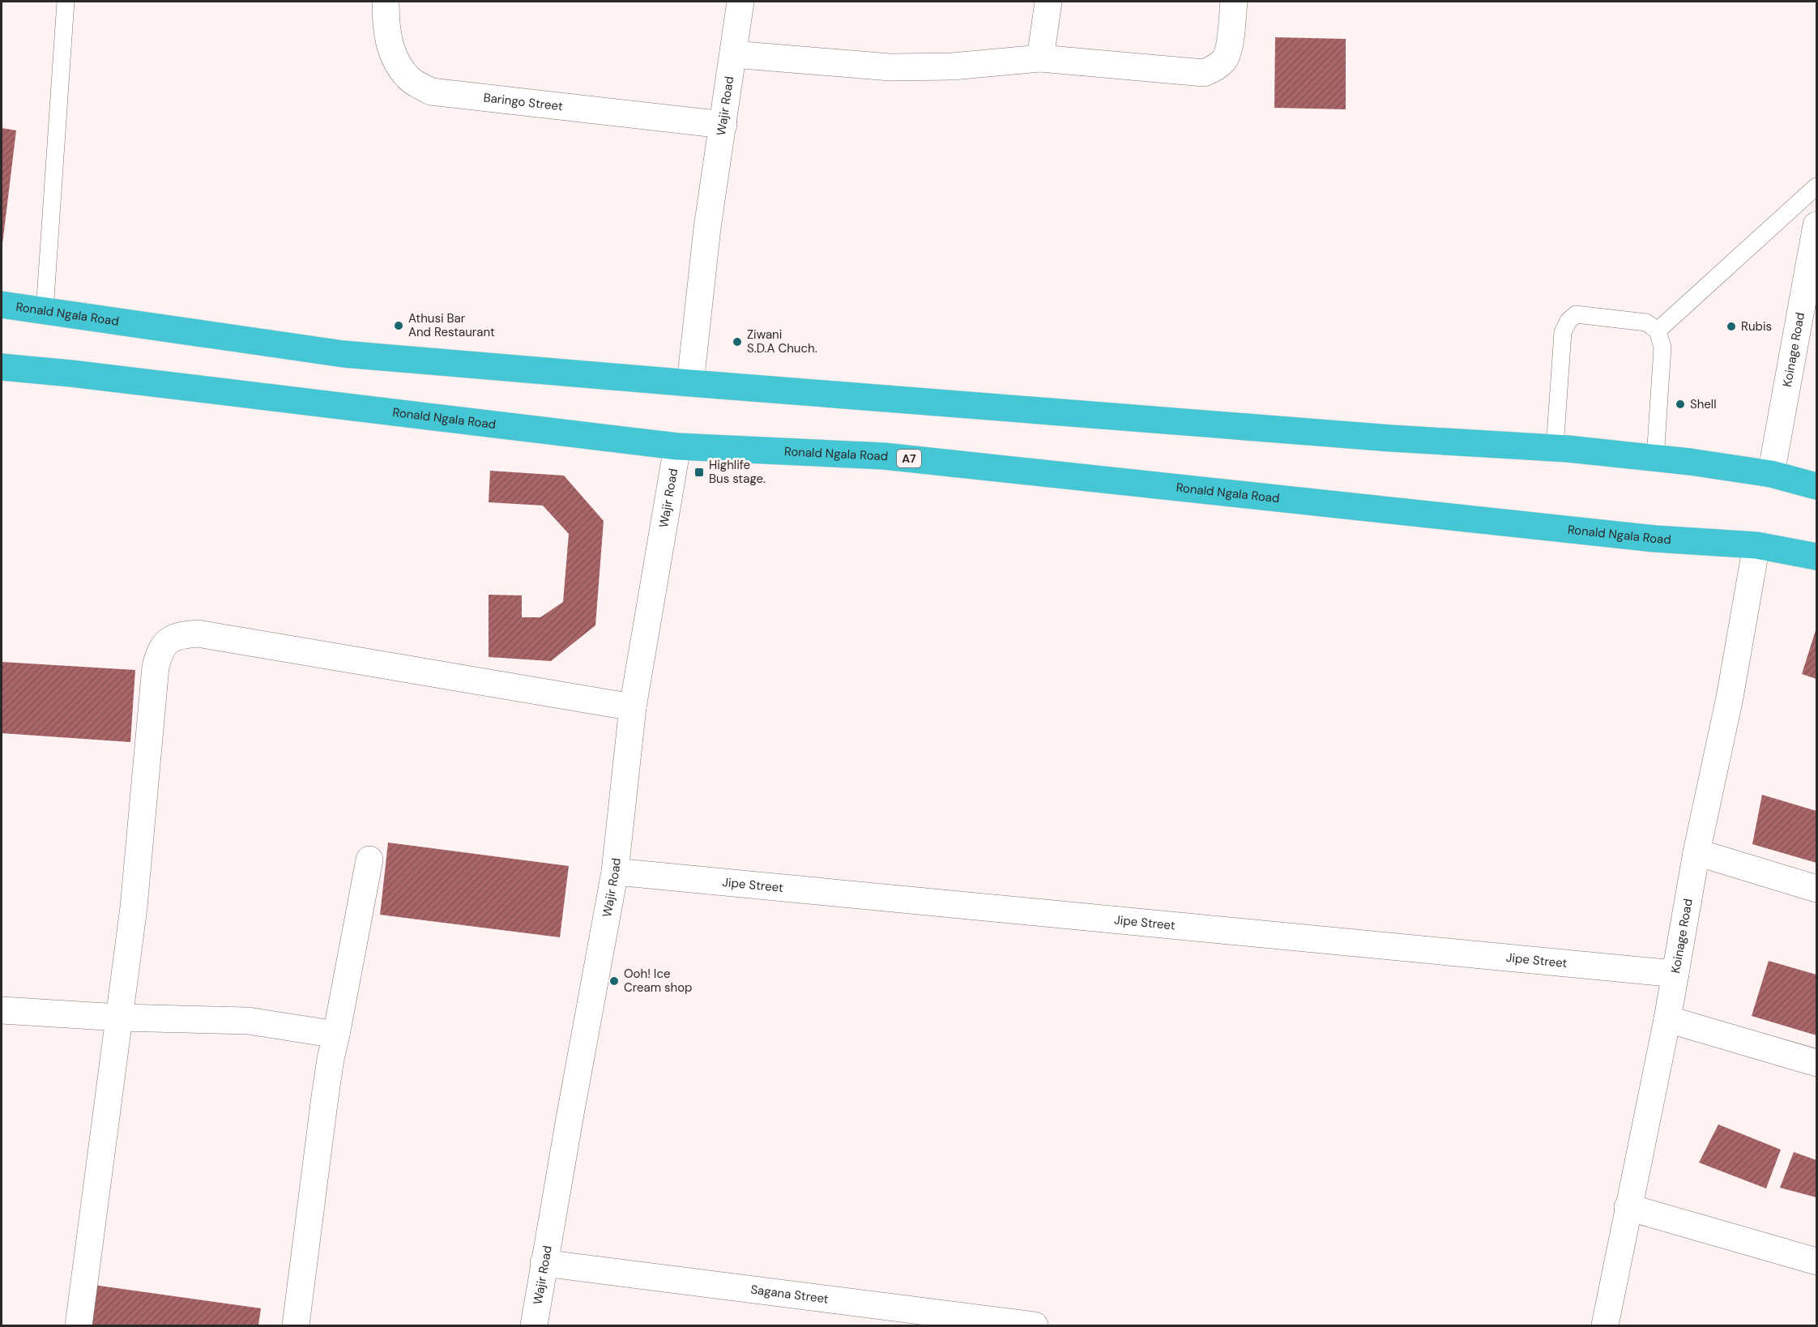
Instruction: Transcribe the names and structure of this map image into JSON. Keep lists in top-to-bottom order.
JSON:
{
  "streets": {
    "highway": ["Ronald Ngala Road", "A7"],
    "street": [
      "Baringo Street",
      "Wajir Road",
      "Koinage Road",
      "Jipe Street",
      "Sagana Street"
    ]
  },
  "crossings": [
    ["Baringo Street", "Wajir Road"],
    ["Wajir Road", "Ronald Ngala Road"],
    ["Wajir Road", "Jipe Street"],
    ["Wajir Road", "Sagana Street"],
    ["Ronald Ngala Road", "Koinage Road"],
    ["Koinage Road", "Jipe Street"]
  ],
  "places": {
    "other": [
      "Athusi Bar And Restaurant",
      "Rubis",
      "Ziwani S.D.A Chuch.",
      "Shell",
      "Ooh! Ice Cream shop"
    ],
    "transit": ["Highlife Bus stage."]
  }
}
